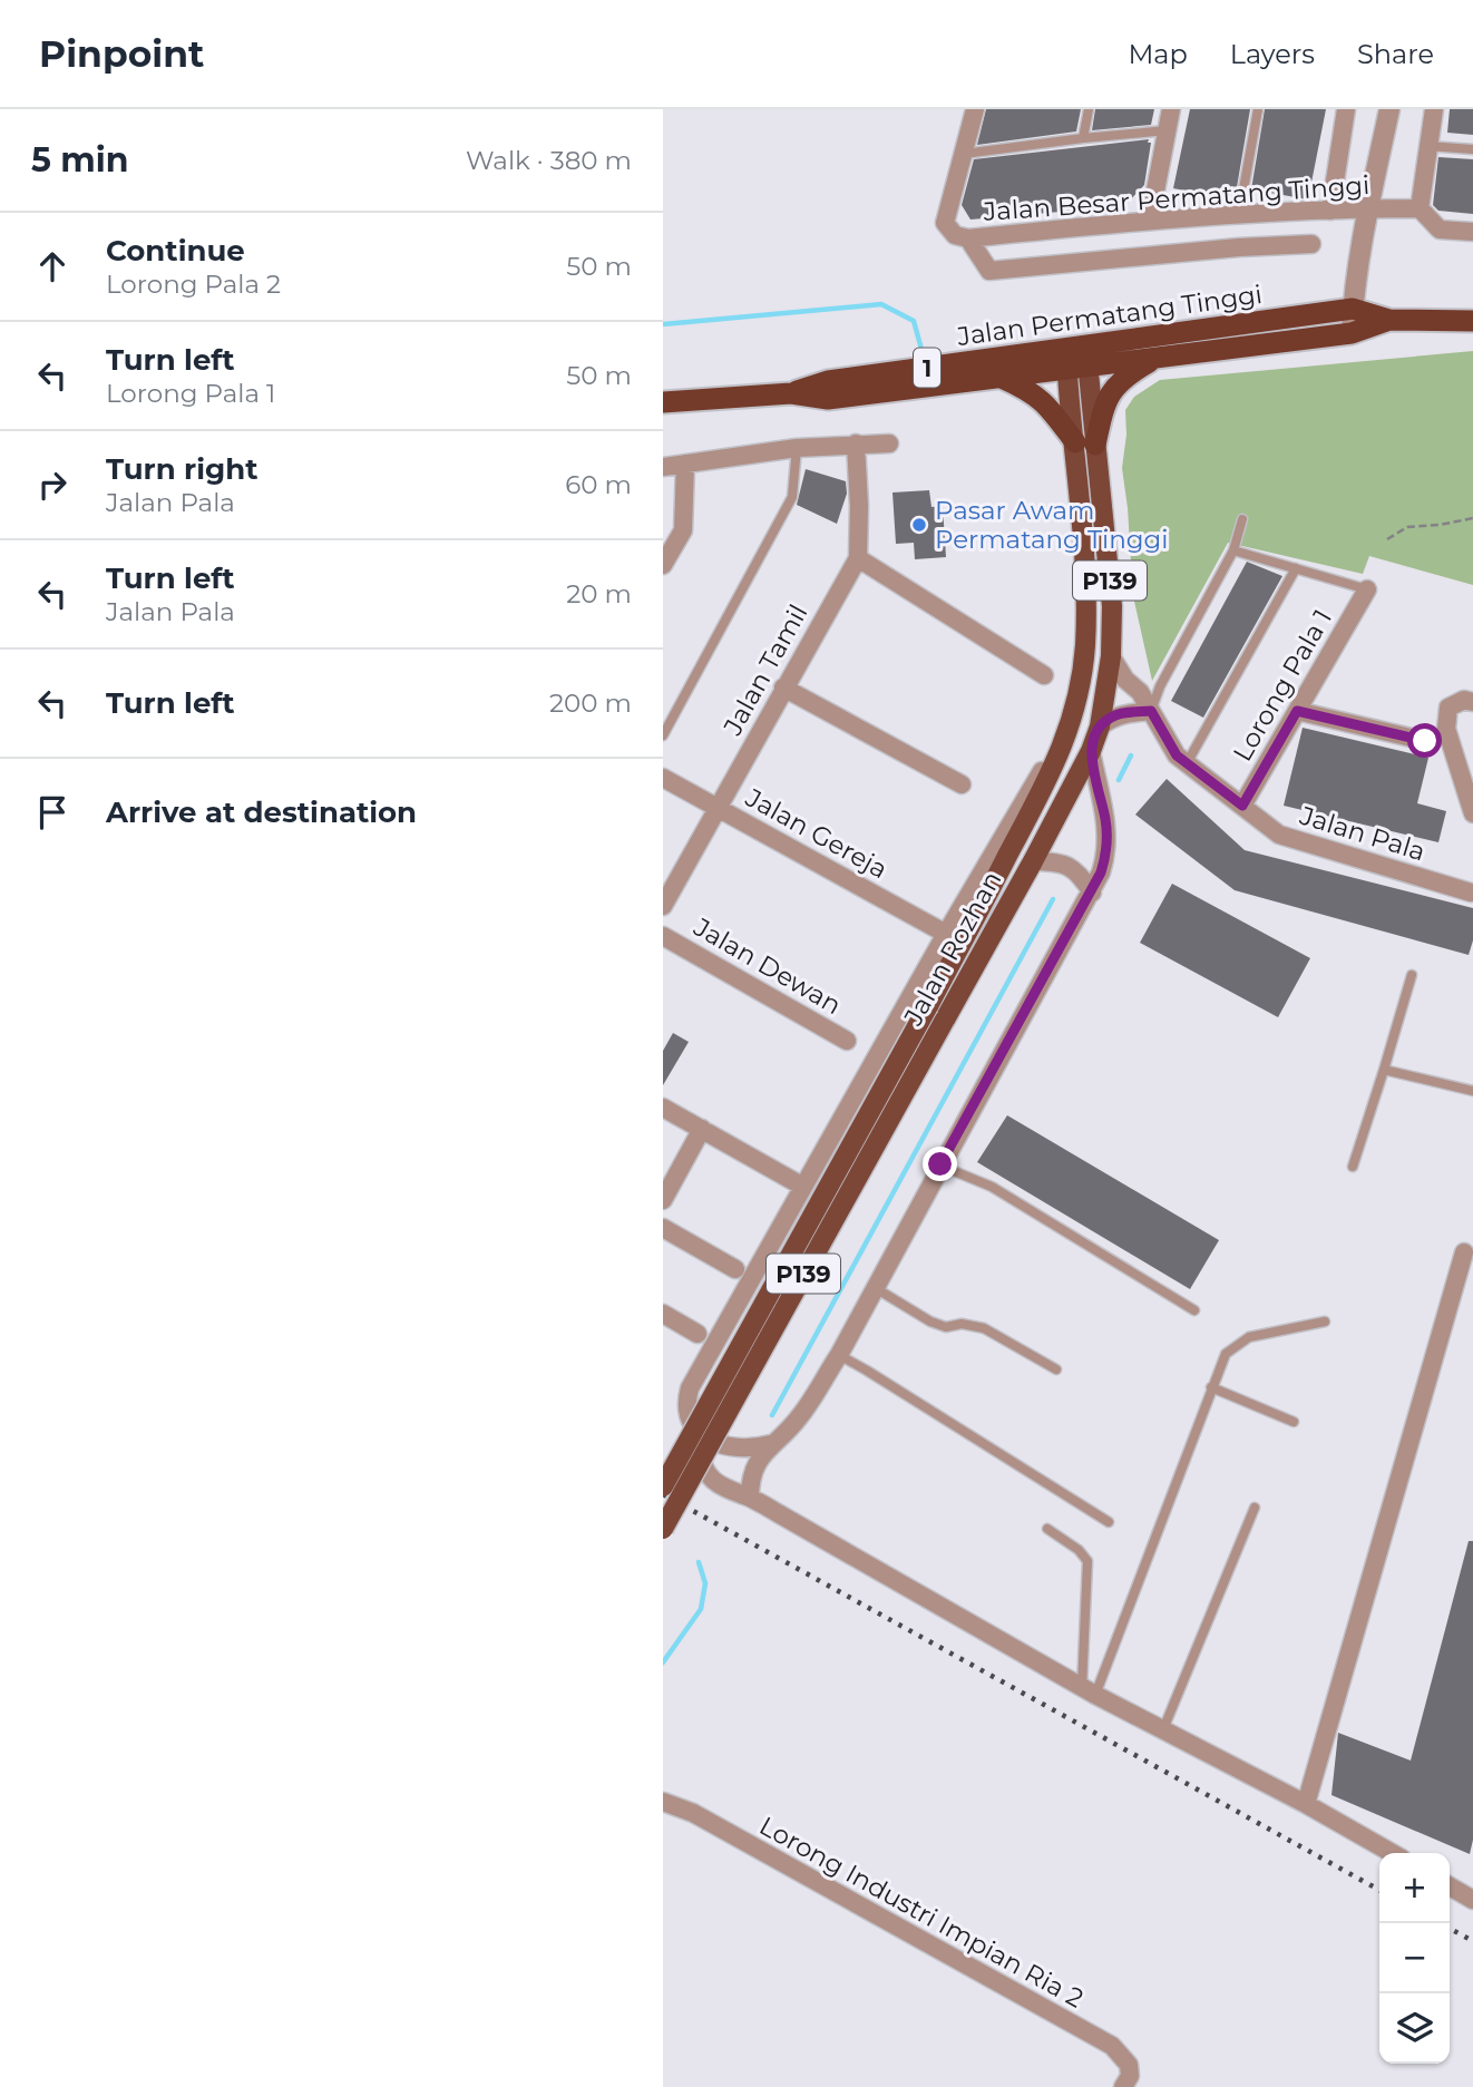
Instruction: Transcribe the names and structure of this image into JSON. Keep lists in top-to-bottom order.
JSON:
{
  "streets": {
    "highway": ["Jalan Permatang Tinggi", "1"],
    "main road": ["P139", "Jalan Rozhan"],
    "street": [
      "Jalan Besar Permatang Tinggi",
      "Jalan Tamil",
      "Lorong Pala 1",
      "Jalan Gereja",
      "Jalan Pala",
      "Jalan Dewan",
      "Lorong Industri Impian Ria 2"
    ]
  },
  "crossings": [
    ["Jalan Permatang Tinggi", "Jalan Rozhan"],
    ["Jalan Tamil", "Jalan Gereja"],
    ["Lorong Pala 1", "Jalan Pala"],
    ["Jalan Pala", "Jalan Rozhan"]
  ],
  "places": ["Pasar Awam Permatang Tinggi"],
  "page": {
    "header": "Pinpoint",
    "nav": ["Map", "Layers", "Share"],
    "heading": ["5 min", "Walk · 380 m"],
    "list": [
      ["Continue", "Lorong Pala 2", "50 m"],
      ["Turn left", "Lorong Pala 1", "50 m"],
      ["Turn right", "Jalan Pala", "60 m"],
      ["Turn left", "Jalan Pala", "20 m"],
      ["Turn left", "200 m"],
      "Arrive at destination"
    ],
    "map_buttons": ["+", "−"]
  }
}
